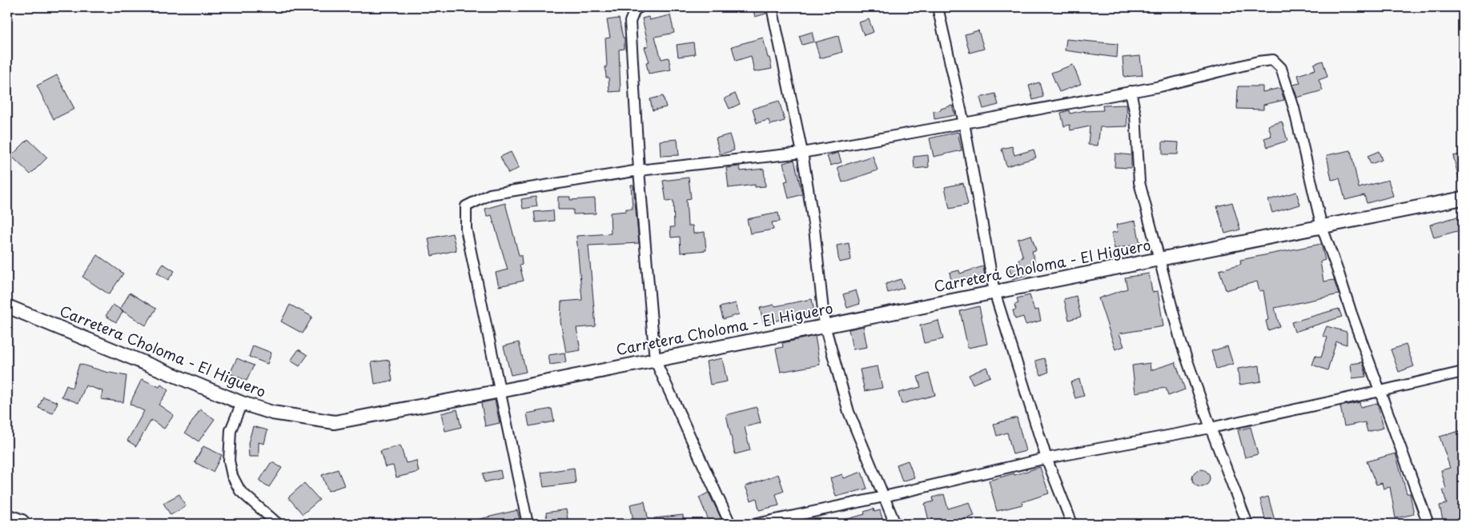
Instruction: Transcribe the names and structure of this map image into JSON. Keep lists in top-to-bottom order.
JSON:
{
  "streets": {
    "street": ["Carretera Choloma - El Higuero"]
  }
}
